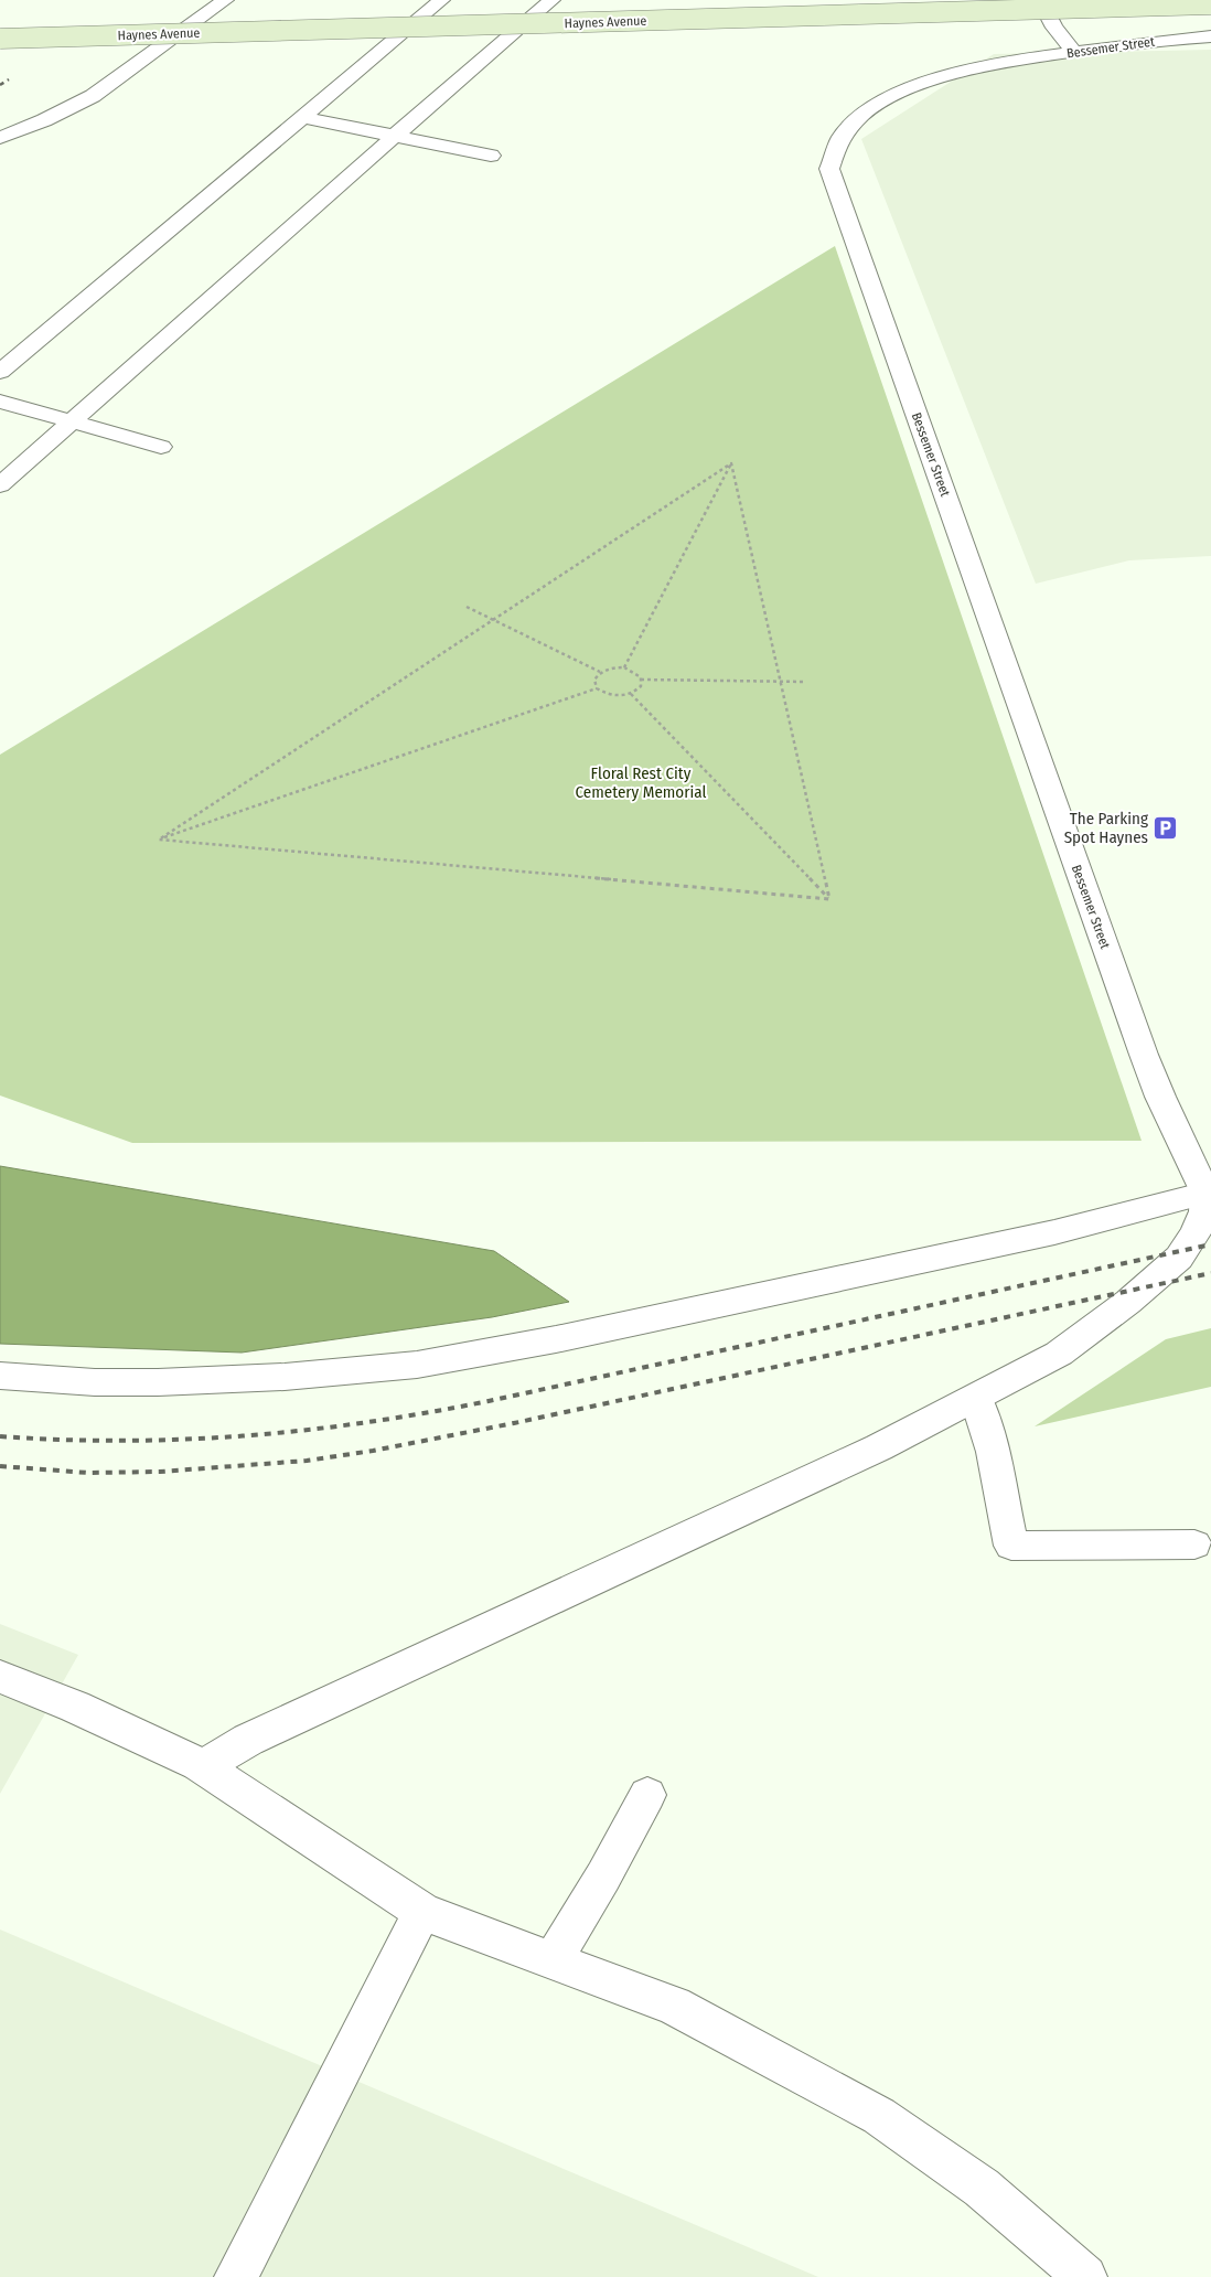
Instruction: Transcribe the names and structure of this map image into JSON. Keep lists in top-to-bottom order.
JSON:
{
  "streets": {
    "main road": ["Haynes Avenue"],
    "street": ["Bessemer Street"]
  },
  "parks": ["Floral Rest City Cemetery Memorial"],
  "places": {
    "parking": ["The Parking Spot Haynes"]
  }
}
